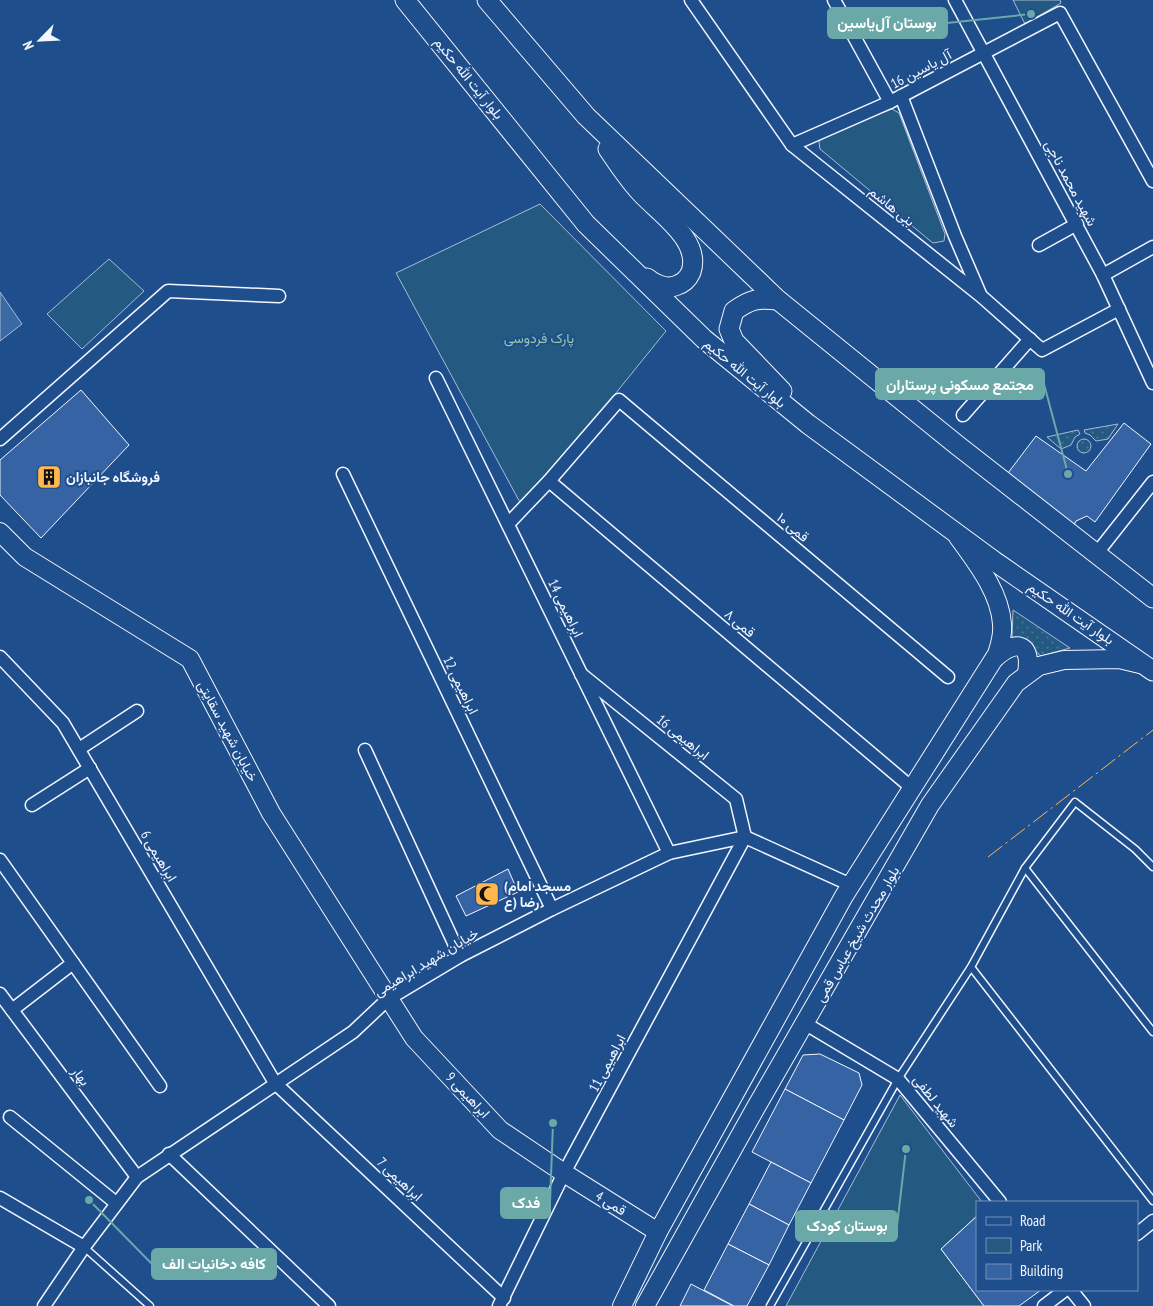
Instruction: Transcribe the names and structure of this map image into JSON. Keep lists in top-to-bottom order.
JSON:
{
  "streets": {
    "main road": [
      "بلوار آیت الله حکیم",
      "خیابان شهید سقایتی",
      "بلوار محدث شیخ عباس قمی",
      "ابراهیمی 9",
      "قمی 4"
    ],
    "street": [
      "آل یاسین 16",
      "شهید محمد ناجی",
      "بنی هاشم",
      "قمی ۱۰",
      "ابراهیمی 14",
      "قمی ۸",
      "ابراهیمی 12",
      "ابراهیمی 16",
      "ابراهیمی 6",
      "خیابان شهید ابراهیمی",
      "ابراهیمی 11",
      "بهار",
      "شهید لطفی",
      "ابراهیمی 7"
    ]
  },
  "crossings": [
    ["آل یاسین 16", "شهید محمد ناجی"],
    ["آل یاسین 16", "بنی هاشم"],
    ["بلوار آیت الله حکیم", "بلوار محدث شیخ عباس قمی"],
    ["شهید محمد ناجی", "بنی هاشم"],
    ["قمی ۱۰", "قمی ۸"],
    ["ابراهیمی 14", "ابراهیمی 16"],
    ["ابراهیمی 14", "خیابان شهید ابراهیمی"],
    ["قمی ۸", "بلوار محدث شیخ عباس قمی"],
    ["ابراهیمی 12", "خیابان شهید ابراهیمی"],
    ["خیابان شهید سقایتی", "خیابان شهید ابراهیمی"],
    ["خیابان شهید سقایتی", "ابراهیمی 9"],
    ["ابراهیمی 16", "خیابان شهید ابراهیمی"],
    ["ابراهیمی 16", "ابراهیمی 11"],
    ["ابراهیمی 6", "خیابان شهید ابراهیمی"],
    ["ابراهیمی 6", "ابراهیمی 7"],
    ["بلوار محدث شیخ عباس قمی", "شهید لطفی"],
    ["بلوار محدث شیخ عباس قمی", "قمی 4"],
    ["خیابان شهید ابراهیمی", "ابراهیمی 11"],
    ["خیابان شهید ابراهیمی", "بهار"],
    ["خیابان شهید ابراهیمی", "ابراهیمی 9"],
    ["خیابان شهید ابراهیمی", "ابراهیمی 7"],
    ["ابراهیمی 11", "ابراهیمی 9"],
    ["ابراهیمی 11", "ابراهیمی 7"],
    ["ابراهیمی 11", "قمی 4"],
    ["ابراهیمی 9", "قمی 4"]
  ],
  "parks": ["پارک فردوسی"],
  "places": {
    "other": [
      "بوستان آل‌یاسین",
      "مجتمع مسکونی پرستاران",
      "فدک",
      "بوستان کودک",
      "کافه دخانیات الف"
    ],
    "building": ["فروشگاه جانبازان"],
    "mosque": ["(مسجد امام رضا (ع"]
  },
  "legend": ["Road", "Park", "Building"],
  "north": "bottom left"
}
